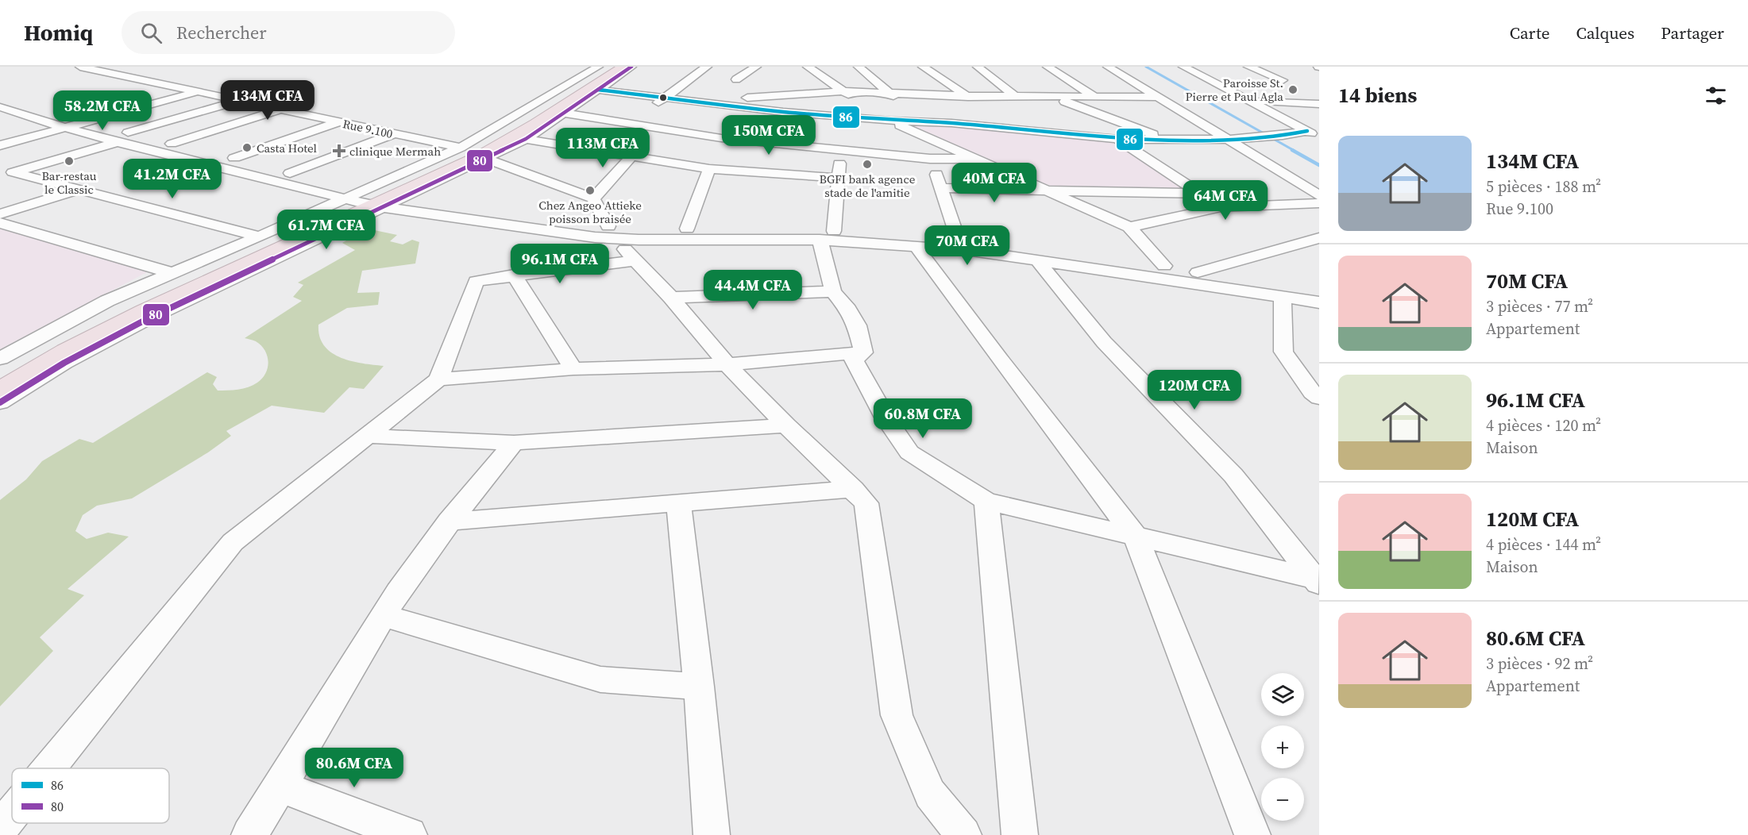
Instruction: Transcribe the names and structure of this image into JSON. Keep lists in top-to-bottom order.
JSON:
{
  "streets": {
    "street": ["Rue 9.100"]
  },
  "places": {
    "other": [
      "Paroisse St. Pierre et Paul Agla",
      "Casta Hotel",
      "Bar-restau le Classic",
      "BGFI bank agence stade de l'amitie",
      "Chez Angeo Attieke poisson braisée"
    ],
    "health": ["clinique Mermah"]
  },
  "lines": ["transit line 80", "transit line 86"],
  "legend": ["86", "80"],
  "page": {
    "header": "Homiq",
    "search": "Rechercher",
    "nav": ["Carte", "Calques", "Partager"],
    "heading": "14 biens",
    "price": [
      "134M CFA",
      "58.2M CFA",
      "150M CFA",
      "113M CFA",
      "41.2M CFA",
      "40M CFA",
      "64M CFA",
      "61.7M CFA",
      "70M CFA",
      "96.1M CFA",
      "44.4M CFA",
      "120M CFA",
      "60.8M CFA",
      "80.6M CFA"
    ],
    "list": [
      {
        "name": "134M CFA",
        "note": "5 pièces · 188 m² · Rue 9.100"
      },
      {
        "name": "70M CFA",
        "note": "3 pièces · 77 m² · Appartement"
      },
      {
        "name": "96.1M CFA",
        "note": "4 pièces · 120 m² · Maison"
      },
      {
        "name": "120M CFA",
        "note": "4 pièces · 144 m² · Maison"
      },
      {
        "name": "80.6M CFA",
        "note": "3 pièces · 92 m² · Appartement"
      }
    ],
    "map_buttons": ["+", "−"]
  }
}
